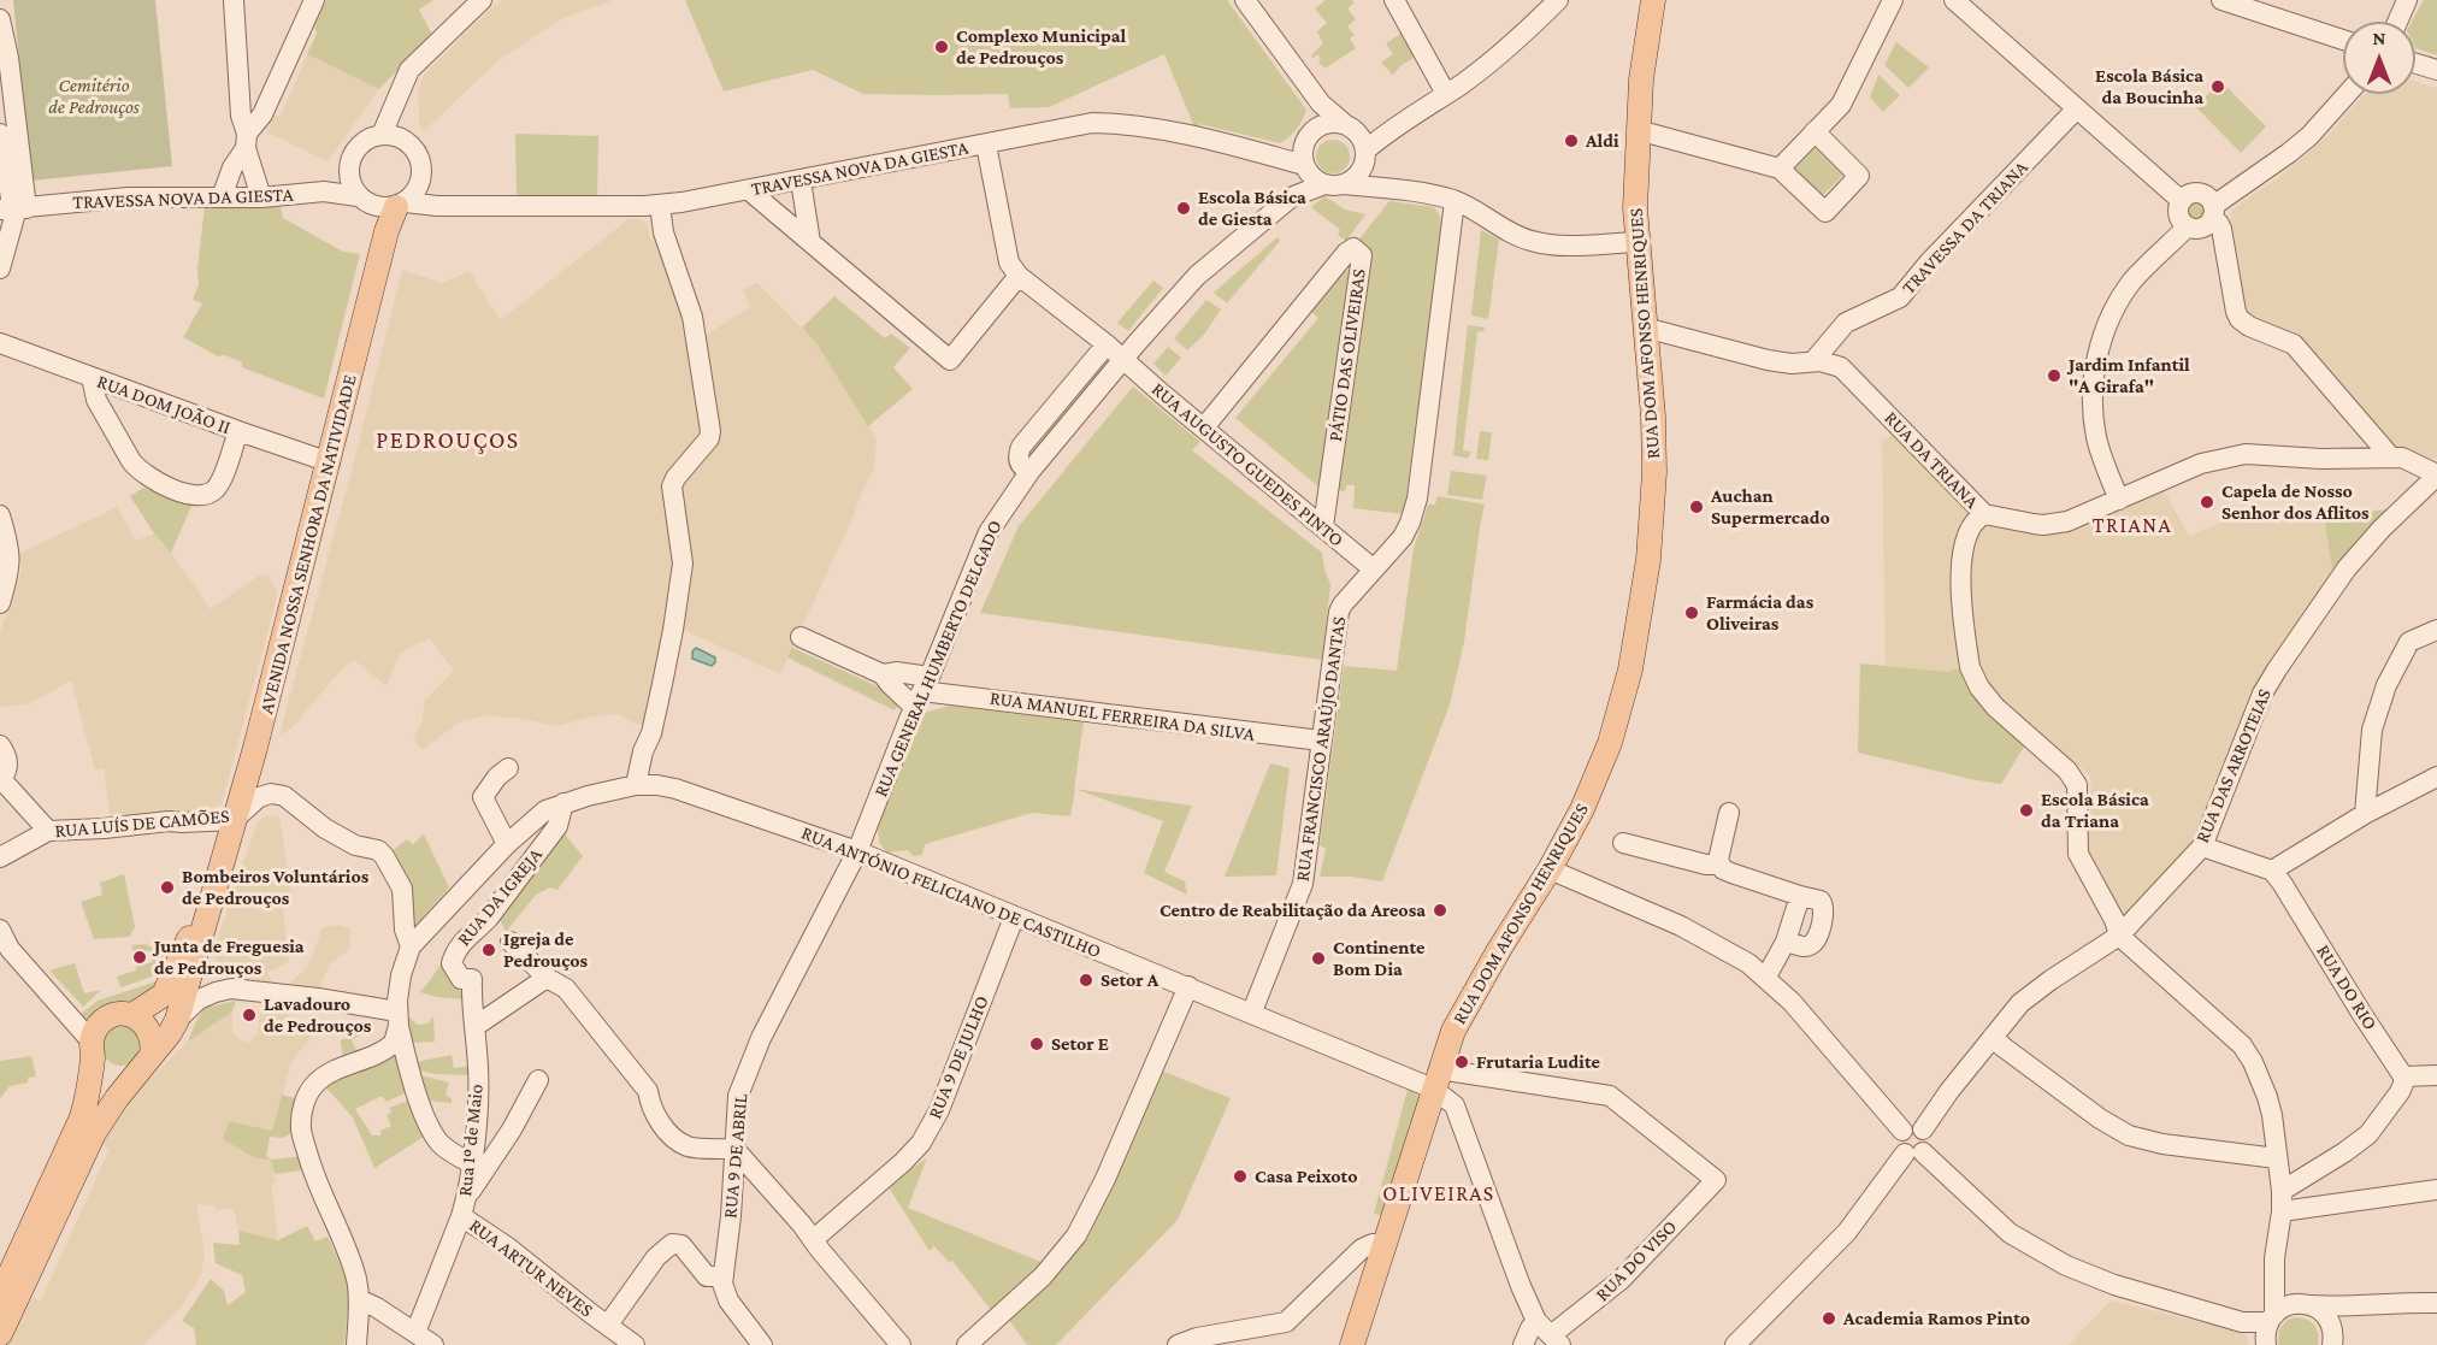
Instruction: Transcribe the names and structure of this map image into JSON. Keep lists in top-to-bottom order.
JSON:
{
  "streets": {
    "main road": ["RUA DOM AFONSO HENRIQUES", "AVENIDA NOSSA SENHORA DA NATIVIDADE"],
    "street": [
      "TRAVESSA NOVA DA GIESTA",
      "TRAVESSA DA TRIANA",
      "PÁTIO DAS OLIVEIRAS",
      "RUA DOM JOÃO II",
      "RUA DA TRIANA",
      "RUA AUGUSTO GUEDES PINTO",
      "RUA GENERAL HUMBERTO DELGADO",
      "RUA MANUEL FERREIRA DA SILVA",
      "RUA FRANCISCO ARAÚJO DANTAS",
      "RUA DAS ARROTEIAS",
      "RUA LUÍS DE CAMÕES",
      "RUA ANTÓNIO FELICIANO DE CASTILHO",
      "RUA DA IGREJA",
      "RUA DO RIO",
      "RUA 9 DE JULHO",
      "Rua 1º de Maio",
      "RUA 9 DE ABRIL",
      "RUA DO VISO",
      "RUA ARTUR NEVES"
    ]
  },
  "crossings": [
    ["TRAVESSA NOVA DA GIESTA", "AVENIDA NOSSA SENHORA DA NATIVIDADE"],
    ["TRAVESSA NOVA DA GIESTA", "RUA GENERAL HUMBERTO DELGADO"],
    ["TRAVESSA DA TRIANA", "RUA DA TRIANA"],
    ["RUA DOM AFONSO HENRIQUES", "RUA DA TRIANA"],
    ["RUA DOM AFONSO HENRIQUES", "RUA ANTÓNIO FELICIANO DE CASTILHO"],
    ["RUA DOM AFONSO HENRIQUES", "RUA DO VISO"],
    ["PÁTIO DAS OLIVEIRAS", "RUA AUGUSTO GUEDES PINTO"],
    ["RUA DOM JOÃO II", "AVENIDA NOSSA SENHORA DA NATIVIDADE"],
    ["RUA DA TRIANA", "RUA DAS ARROTEIAS"],
    ["RUA AUGUSTO GUEDES PINTO", "RUA GENERAL HUMBERTO DELGADO"],
    ["RUA AUGUSTO GUEDES PINTO", "RUA FRANCISCO ARAÚJO DANTAS"],
    ["AVENIDA NOSSA SENHORA DA NATIVIDADE", "RUA LUÍS DE CAMÕES"],
    ["RUA GENERAL HUMBERTO DELGADO", "RUA MANUEL FERREIRA DA SILVA"],
    ["RUA GENERAL HUMBERTO DELGADO", "RUA ANTÓNIO FELICIANO DE CASTILHO"],
    ["RUA GENERAL HUMBERTO DELGADO", "RUA 9 DE ABRIL"],
    ["RUA MANUEL FERREIRA DA SILVA", "RUA FRANCISCO ARAÚJO DANTAS"],
    ["RUA FRANCISCO ARAÚJO DANTAS", "RUA ANTÓNIO FELICIANO DE CASTILHO"],
    ["RUA LUÍS DE CAMÕES", "RUA ANTÓNIO FELICIANO DE CASTILHO"],
    ["RUA ANTÓNIO FELICIANO DE CASTILHO", "RUA DA IGREJA"],
    ["RUA ANTÓNIO FELICIANO DE CASTILHO", "RUA 9 DE JULHO"],
    ["RUA ANTÓNIO FELICIANO DE CASTILHO", "RUA 9 DE ABRIL"],
    ["RUA ANTÓNIO FELICIANO DE CASTILHO", "RUA DO VISO"],
    ["RUA DA IGREJA", "Rua 1º de Maio"],
    ["Rua 1º de Maio", "RUA ARTUR NEVES"]
  ],
  "districts": ["PEDROUÇOS", "TRIANA", "OLIVEIRAS"],
  "parks": ["Cemitério de Pedrouços"],
  "places": [
    "Complexo Municipal de Pedrouços",
    "Escola Básica da Boucinha",
    "Aldi",
    "Escola Básica de Giesta",
    "Jardim Infantil \"A Girafa\"",
    "Capela de Nosso Senhor dos Aflitos",
    "Auchan Supermercado",
    "Farmácia das Oliveiras",
    "Escola Básica da Triana",
    "Bombeiros Voluntários de Pedrouços",
    "Centro de Reabilitação da Areosa",
    "Igreja de Pedrouços",
    "Junta de Freguesia de Pedrouços",
    "Continente Bom Dia",
    "Setor A",
    "Lavadouro de Pedrouços",
    "Setor E",
    "Frutaria Ludite",
    "Casa Peixoto",
    "Academia Ramos Pinto"
  ],
  "north": "top"
}
